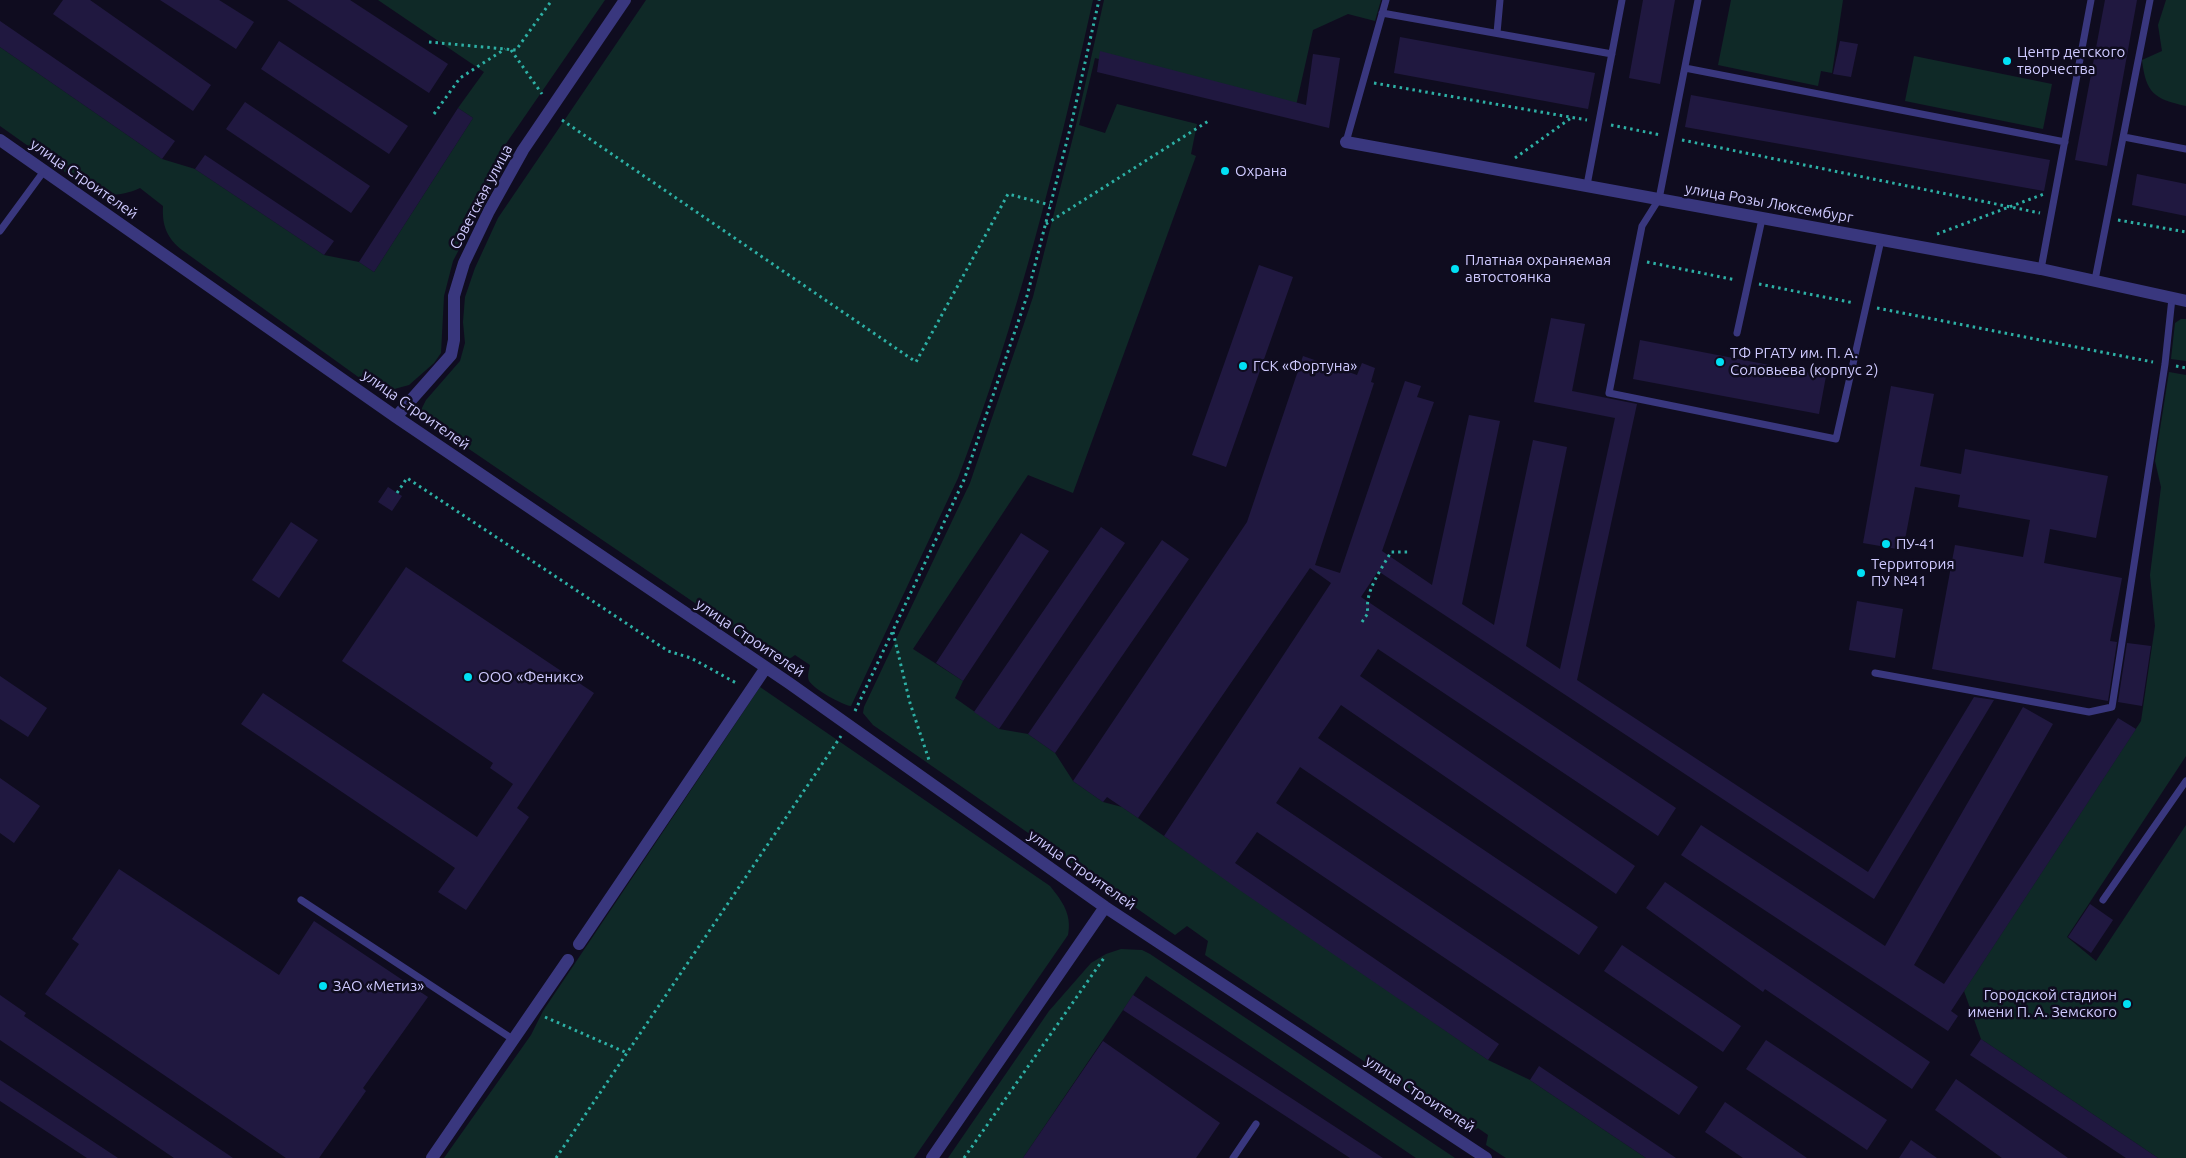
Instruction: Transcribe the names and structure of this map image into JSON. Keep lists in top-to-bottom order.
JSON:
{
  "streets": {
    "street": ["улица Строителей", "Советская улица", "улица Розы Люксембург"]
  },
  "crossings": [
    ["улица Строителей", "Советская улица"]
  ],
  "places": [
    "Центр детского творчества",
    "Охрана",
    "Платная охраняемая автостоянка",
    "ТФ РГАТУ им. П. А. Соловьева (корпус 2)",
    "ГСК «Фортуна»",
    "ПУ-41",
    "Территория ПУ №41",
    "ООО «Феникс»",
    "ЗАО «Метиз»",
    "Городской стадион имени П. А. Земского"
  ]
}
